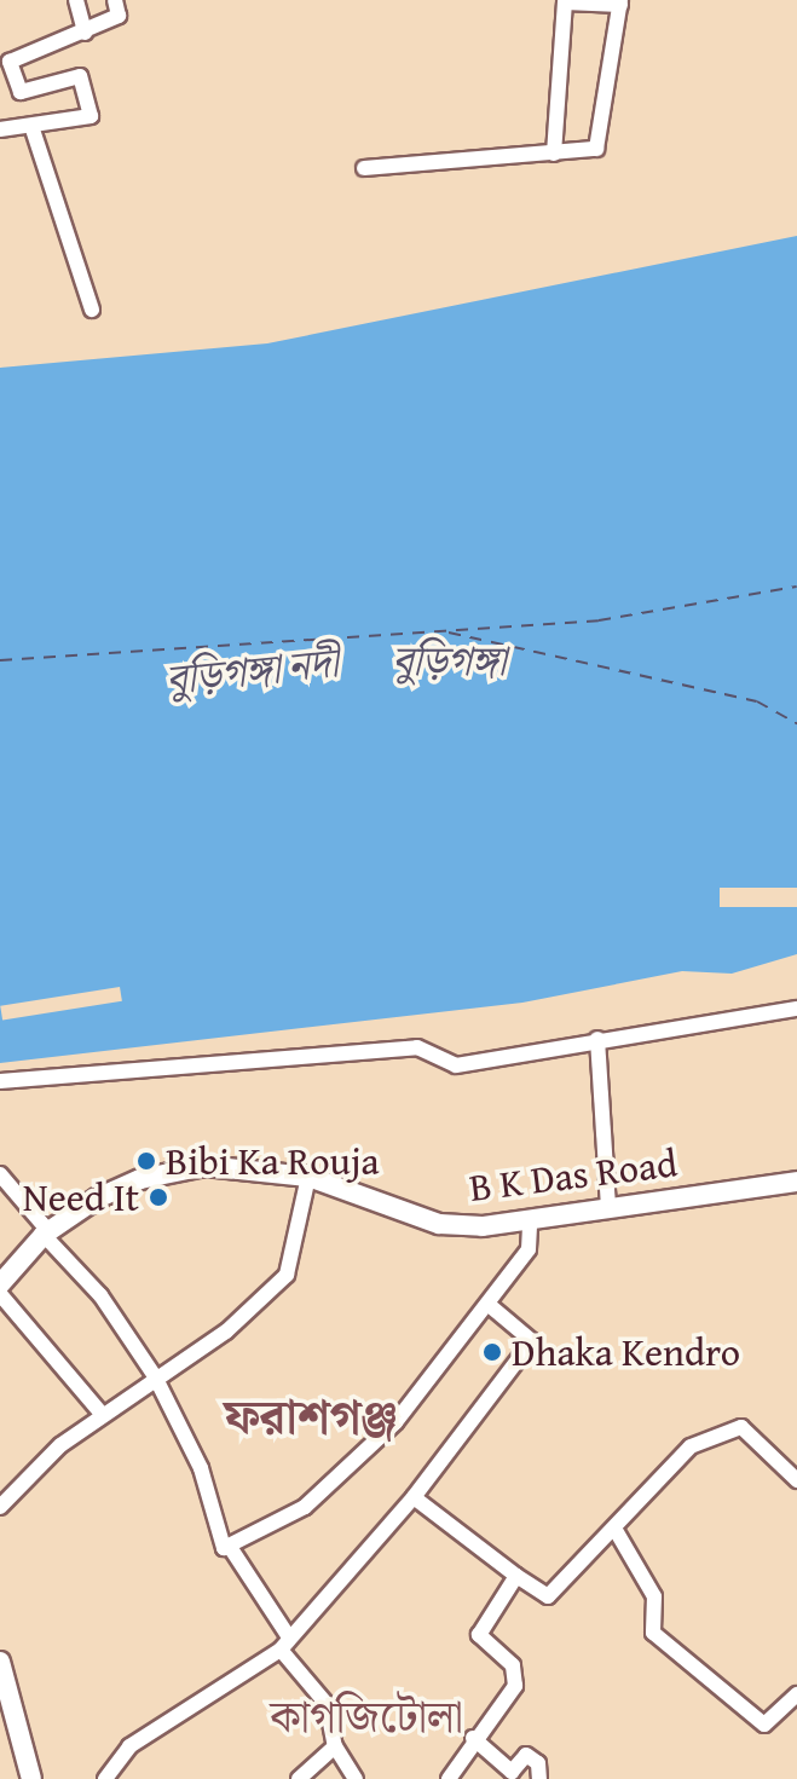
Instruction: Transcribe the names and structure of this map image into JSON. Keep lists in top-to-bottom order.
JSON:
{
  "streets": {
    "street": ["B K Das Road"]
  },
  "districts": ["ফরাশগঞ্জ", "কাগজিটোলা"],
  "water": ["বুড়িগঙ্গা", "বুড়িগঙ্গা নদী"],
  "places": ["Bibi Ka Rouja", "Need It", "Dhaka Kendro"]
}
